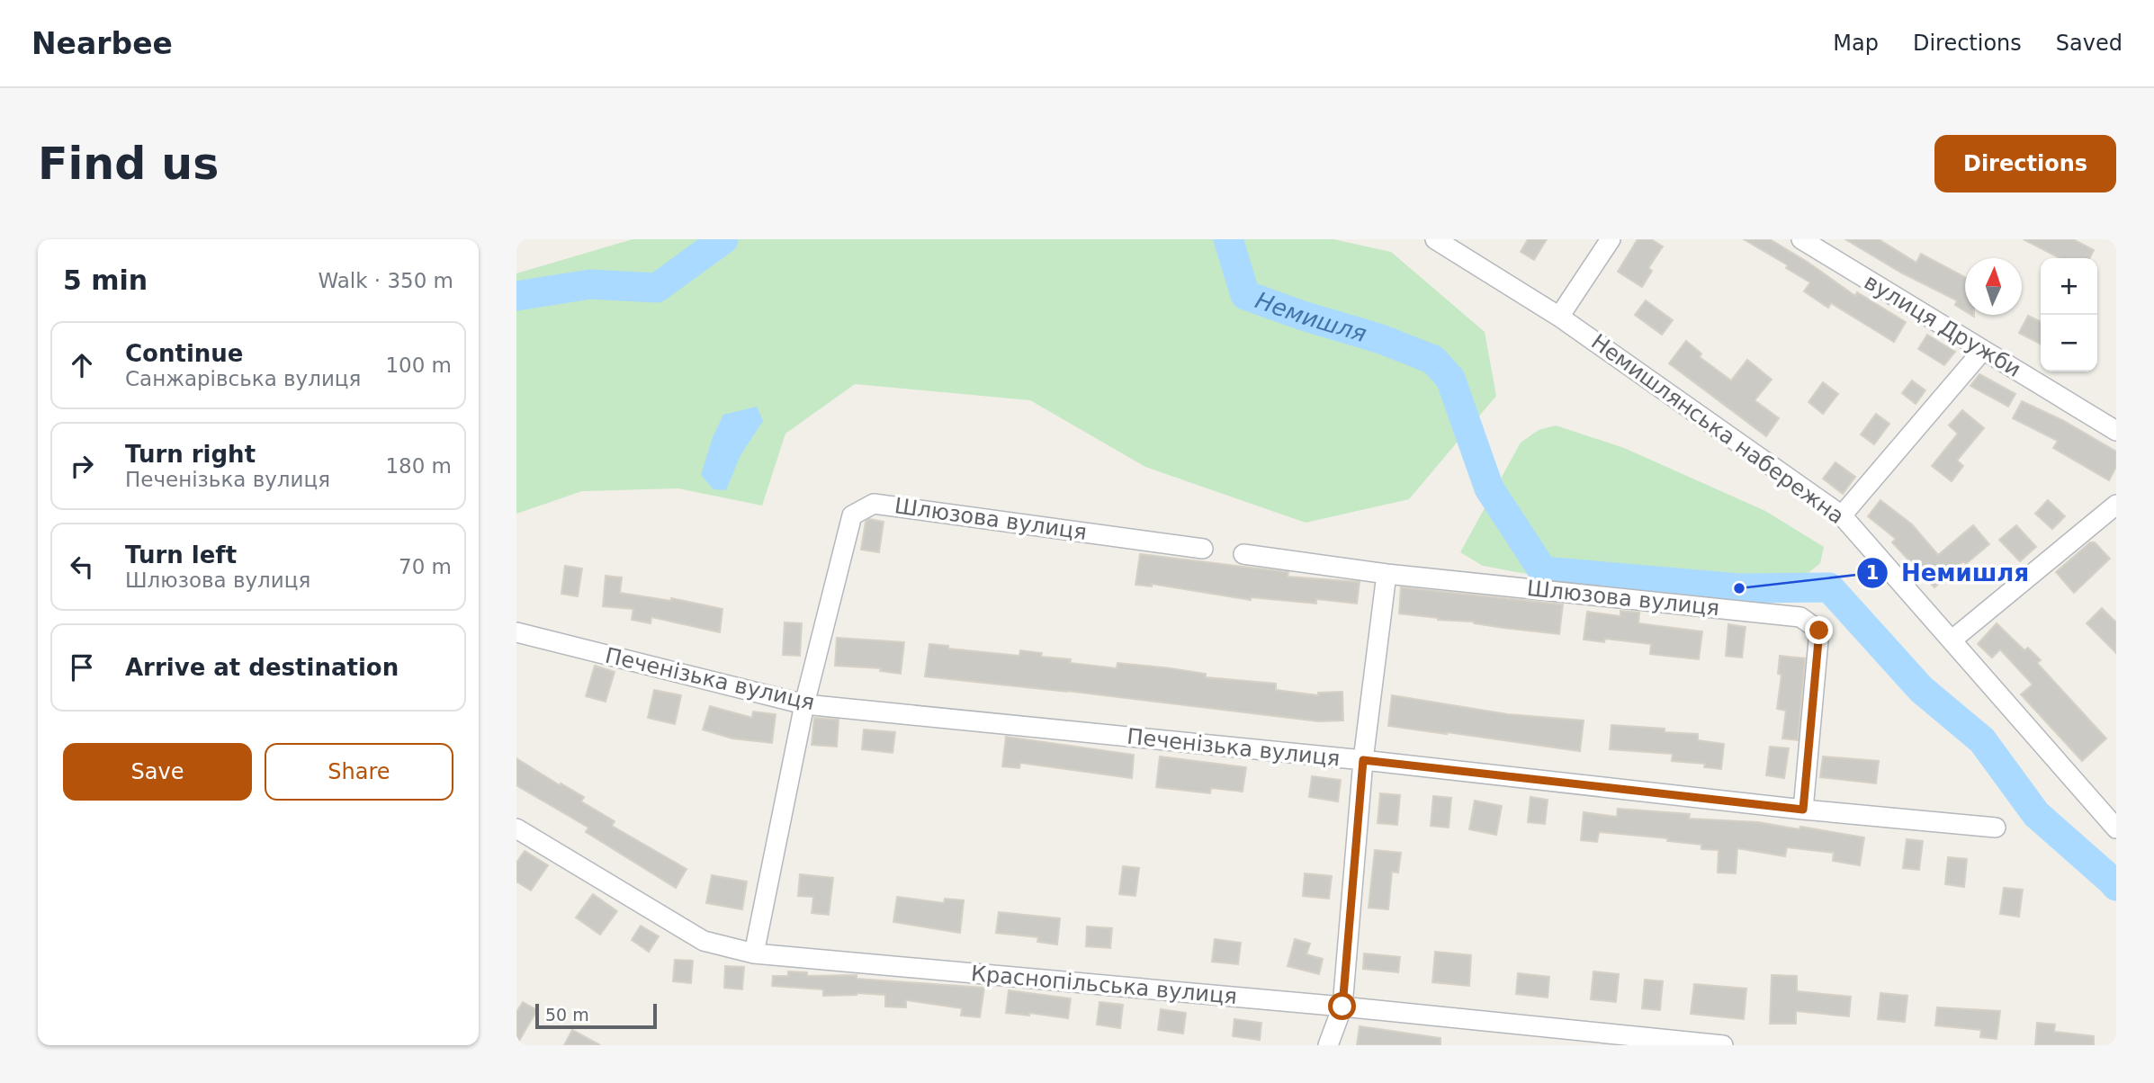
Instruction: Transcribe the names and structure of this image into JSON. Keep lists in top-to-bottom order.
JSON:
{
  "streets": {
    "street": [
      "вулиця Дружби",
      "Немишлянська набережна",
      "Шлюзова вулиця",
      "Печенізька вулиця",
      "Краснопільська вулиця"
    ]
  },
  "crossings": [
    ["Шлюзова вулиця", "Печенізька вулиця"],
    ["Шлюзова вулиця", "Краснопільська вулиця"]
  ],
  "water": ["Немишля"],
  "places": ["Немишля"],
  "scale_bar": "50 m",
  "north": "top",
  "page": {
    "header": "Nearbee",
    "nav": ["Map", "Directions", "Saved"],
    "buttons": [
      "Directions",
      ["Save", "Share"]
    ],
    "title": "Find us",
    "heading": ["5 min", "Walk · 350 m"],
    "map_buttons": ["+", "−"],
    "list": [
      ["Continue", "Санжарівська вулиця", "100 m"],
      ["Turn right", "Печенізька вулиця", "180 m"],
      ["Turn left", "Шлюзова вулиця", "70 m"],
      "Arrive at destination"
    ],
    "scale": "50 m"
  }
}
